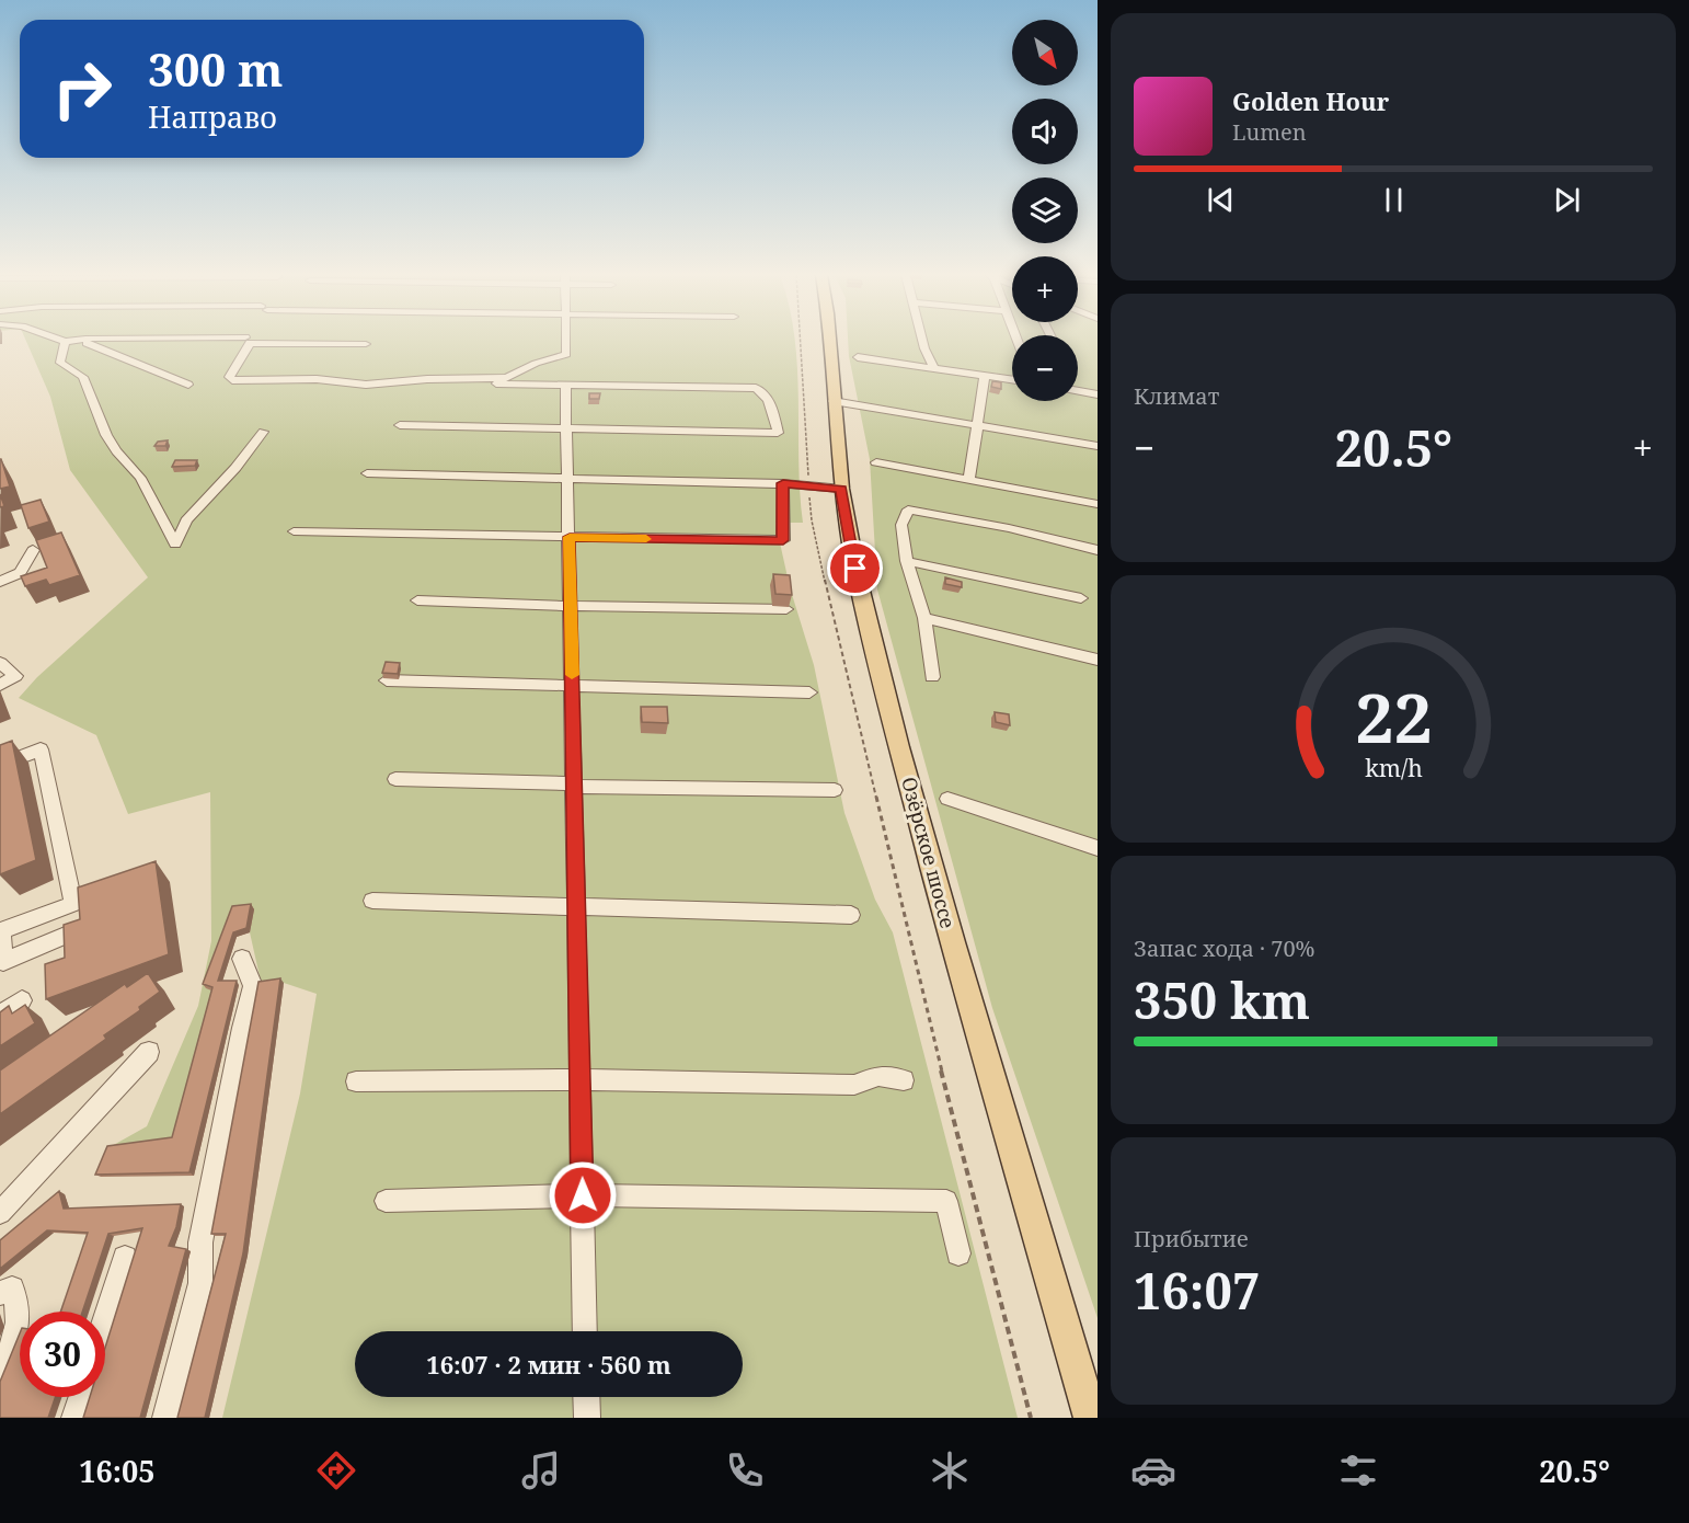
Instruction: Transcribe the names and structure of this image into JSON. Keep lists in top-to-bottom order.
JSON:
{
  "streets": {
    "main road": ["Озёрское шоссе"]
  },
  "north": "bottom right",
  "page": {
    "map_buttons": ["+", "−"],
    "turn": ["300 m", "Направо"],
    "song": ["Golden Hour", "Lumen"],
    "tile": [
      "Климат",
      ["Запас хода · 70%", "350 km"],
      ["Прибытие", "16:07"]
    ],
    "heat": ["−", "20.5°", "+"],
    "limit": "30",
    "trip": "16:07 · 2 мин · 560 m",
    "tabs": ["16:05", "20.5°"],
    "gauge": ["22", "km/h"]
  }
}
